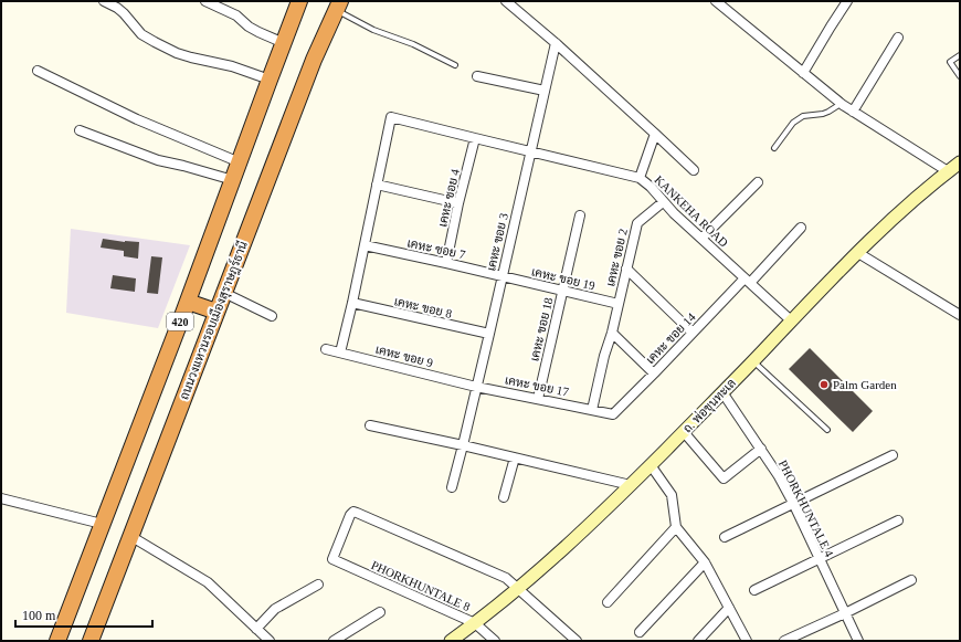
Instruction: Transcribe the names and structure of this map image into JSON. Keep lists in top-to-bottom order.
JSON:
{
  "streets": {
    "highway": ["ถนนวงแหวนรอบเมืองสุราษฎร์ธานี", "420"],
    "street": [
      "เคหะ ซอย 4",
      "KANKEHA ROAD",
      "เคหะ ขอย 3",
      "เคหะ ซอย 7",
      "เคหะ ขอย 2",
      "เคหะ ขอย 19",
      "เคหะ ขอย 8",
      "เคหะ ขอย 18",
      "เคหะ ขอย 14",
      "เคหะ ขอย 9",
      "เคหะ ขอย 17",
      "ถ. พ่อขุนทะเล",
      "PHORKHUNTALE 4",
      "PHORKHUNTALE 8"
    ]
  },
  "crossings": [
    ["เคหะ ซอย 4", "เคหะ ซอย 7"],
    ["KANKEHA ROAD", "เคหะ ขอย 2"],
    ["KANKEHA ROAD", "เคหะ ขอย 14"],
    ["KANKEHA ROAD", "ถ. พ่อขุนทะเล"],
    ["เคหะ ขอย 3", "เคหะ ซอย 7"],
    ["เคหะ ขอย 3", "เคหะ ขอย 19"],
    ["เคหะ ขอย 3", "เคหะ ขอย 8"],
    ["เคหะ ขอย 3", "เคหะ ขอย 9"],
    ["เคหะ ขอย 3", "เคหะ ขอย 17"],
    ["เคหะ ซอย 7", "เคหะ ขอย 19"],
    ["เคหะ ขอย 2", "เคหะ ขอย 19"],
    ["เคหะ ขอย 19", "เคหะ ขอย 18"],
    ["เคหะ ขอย 18", "เคหะ ขอย 17"],
    ["เคหะ ขอย 14", "เคหะ ขอย 17"],
    ["เคหะ ขอย 9", "เคหะ ขอย 17"],
    ["ถ. พ่อขุนทะเล", "PHORKHUNTALE 4"],
    ["ถ. พ่อขุนทะเล", "PHORKHUNTALE 8"]
  ],
  "places": ["Palm Garden"],
  "scale_bar": "100 m"
}
